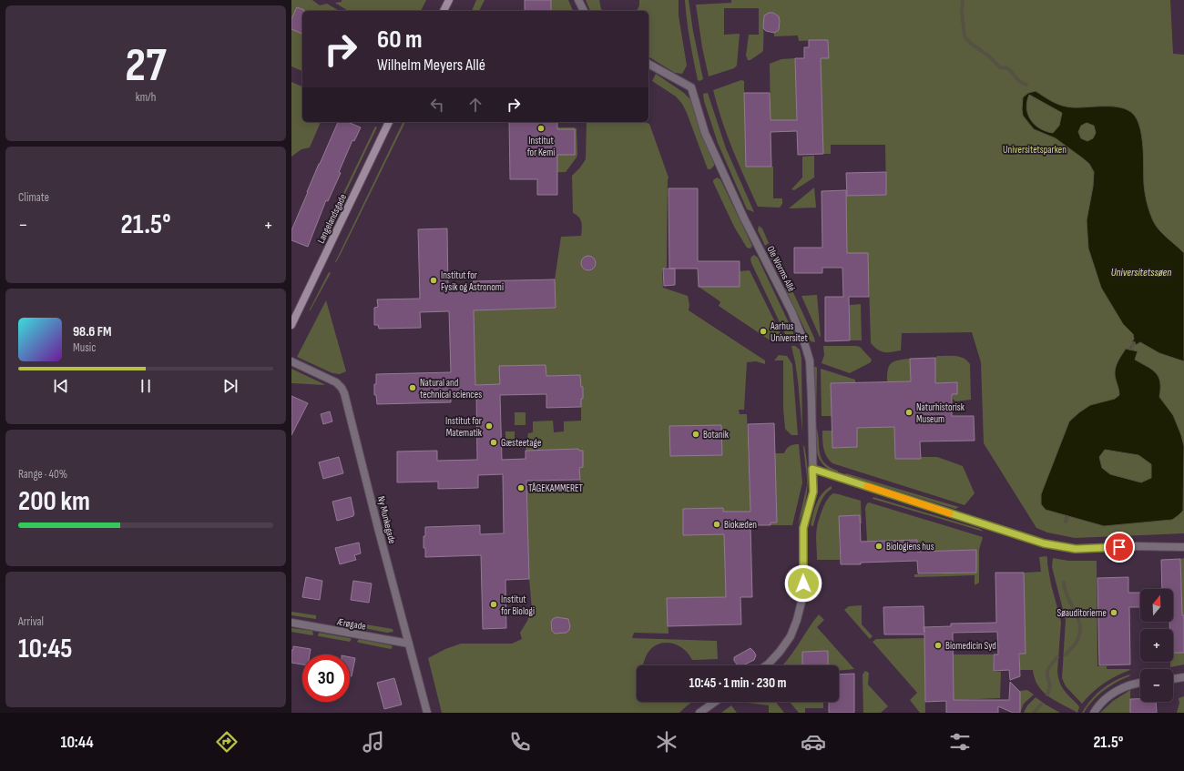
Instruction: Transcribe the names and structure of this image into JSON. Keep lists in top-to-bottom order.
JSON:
{
  "streets": {
    "street": [
      "Langelandsgade",
      "Ole Worms Allé",
      "Ny Munkegade",
      "Ærøgade"
    ]
  },
  "crossings": [
    ["Ny Munkegade", "Ærøgade"]
  ],
  "water": ["Universitetssøen"],
  "parks": ["Universitetsparken"],
  "places": [
    "Institut for Kemi",
    "Institut for Fysik og Astronomi",
    "Aarhus Universitet",
    "Natural and technical sciences",
    "Naturhistorisk Museum",
    "Institut for Matematik",
    "Botanik",
    "Gæsteetage",
    "TÅGEKAMMERET",
    "Biokæden",
    "Biologiens hus",
    "Institut for Biologi",
    "Søauditorierne",
    "Biomedicin Syd"
  ],
  "north": "top",
  "page": {
    "tile": [
      ["27", "km/h"],
      "Climate",
      ["Range · 40%", "200 km"],
      ["Arrival", "10:45"]
    ],
    "turn": ["60 m", "Wilhelm Meyers Allé"],
    "heat": ["−", "21.5°", "+"],
    "song": ["98.6 FM", "Music"],
    "map_buttons": ["+", "−"],
    "limit": "30",
    "trip": "10:45 · 1 min · 230 m",
    "tabs": ["10:44", "21.5°"]
  }
}
